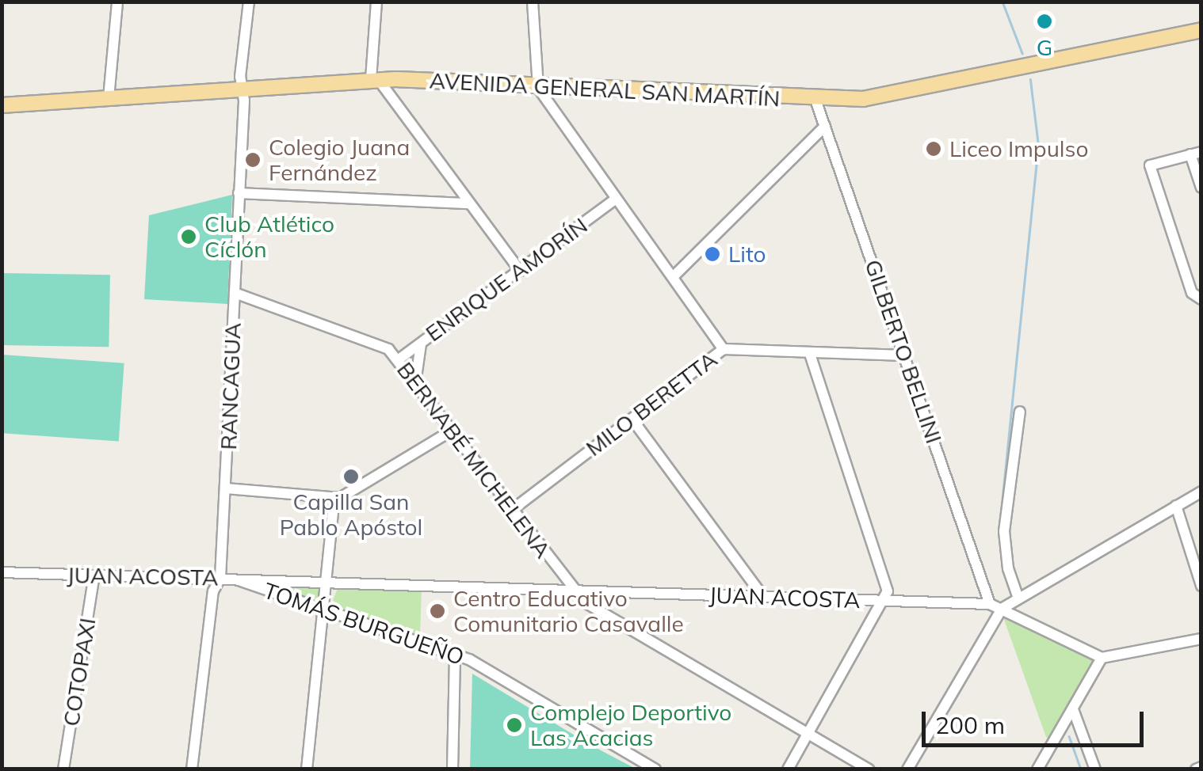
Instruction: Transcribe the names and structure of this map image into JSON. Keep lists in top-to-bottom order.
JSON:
{
  "streets": {
    "main road": ["AVENIDA GENERAL SAN MARTÍN"],
    "street": [
      "ENRIQUE AMORÍN",
      "GILBERTO BELLINI",
      "RANCAGUA",
      "MILO BERETTA",
      "BERNABÉ MICHELENA",
      "JUAN ACOSTA",
      "TOMÁS BURGUEÑO",
      "COTOPAXI"
    ]
  },
  "crossings": [
    ["AVENIDA GENERAL SAN MARTÍN", "GILBERTO BELLINI"],
    ["AVENIDA GENERAL SAN MARTÍN", "RANCAGUA"],
    ["ENRIQUE AMORÍN", "BERNABÉ MICHELENA"],
    ["GILBERTO BELLINI", "MILO BERETTA"],
    ["GILBERTO BELLINI", "JUAN ACOSTA"],
    ["RANCAGUA", "BERNABÉ MICHELENA"],
    ["RANCAGUA", "JUAN ACOSTA"],
    ["MILO BERETTA", "BERNABÉ MICHELENA"],
    ["BERNABÉ MICHELENA", "JUAN ACOSTA"],
    ["JUAN ACOSTA", "TOMÁS BURGUEÑO"],
    ["JUAN ACOSTA", "COTOPAXI"]
  ],
  "places": [
    "G",
    "Liceo Impulso",
    "Colegio Juana Fernández",
    "Club Atlético Cíclón",
    "Lito",
    "Capilla San Pablo Apóstol",
    "Centro Educativo Comunitario Casavalle",
    "Complejo Deportivo Las Acacias"
  ],
  "scale_bar": "200 m"
}
